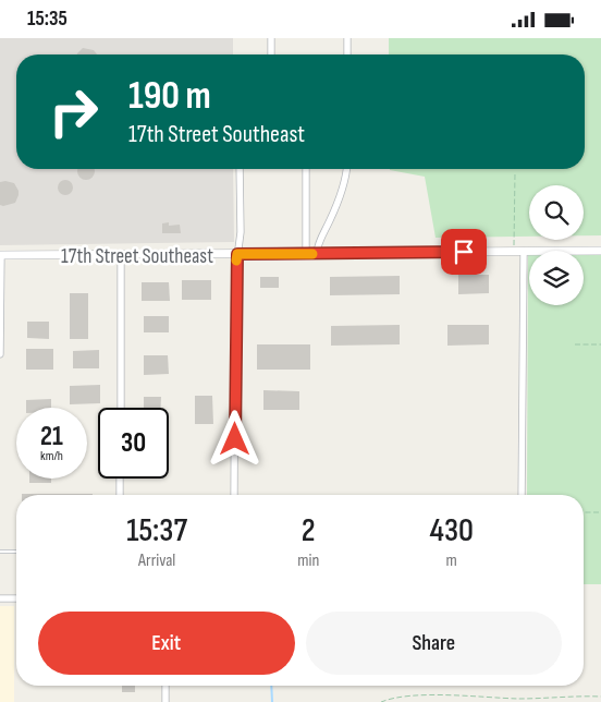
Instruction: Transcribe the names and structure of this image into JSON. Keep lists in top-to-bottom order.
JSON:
{
  "streets": {
    "street": ["17th Street Southeast"]
  },
  "page": {
    "status": "15:35",
    "turn": ["190 m", "17th Street Southeast"],
    "speed": "21 km/h",
    "limit": "30",
    "eta": [
      "15:37",
      "Arrival",
      "2",
      "min",
      "430",
      "m"
    ],
    "buttons": ["Exit", "Share"]
  }
}
